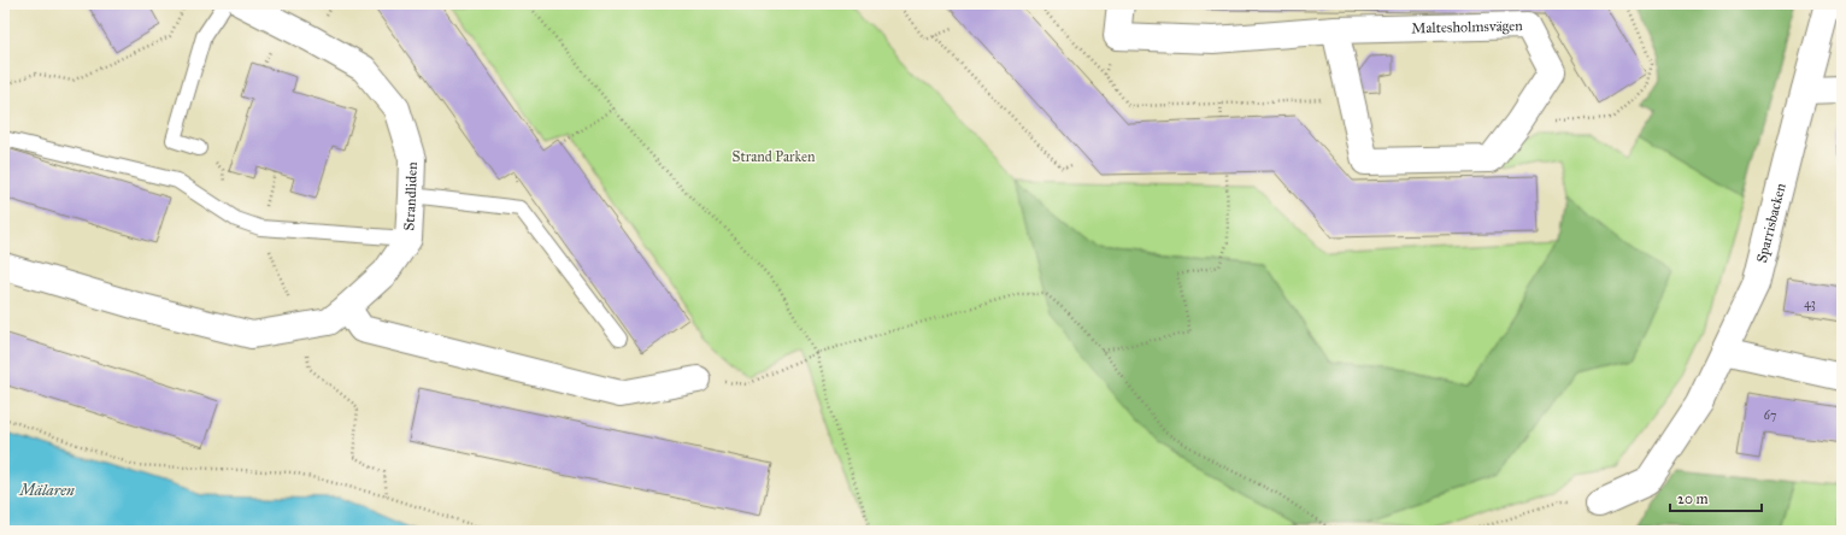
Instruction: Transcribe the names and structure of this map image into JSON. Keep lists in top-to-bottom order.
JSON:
{
  "streets": {
    "street": ["Maltesholmsvägen", "Strandliden", "Sparrisbacken"]
  },
  "water": ["Mälaren"],
  "parks": ["Strand Parken"],
  "house_numbers": ["43", "67"],
  "scale_bar": "20 m"
}
